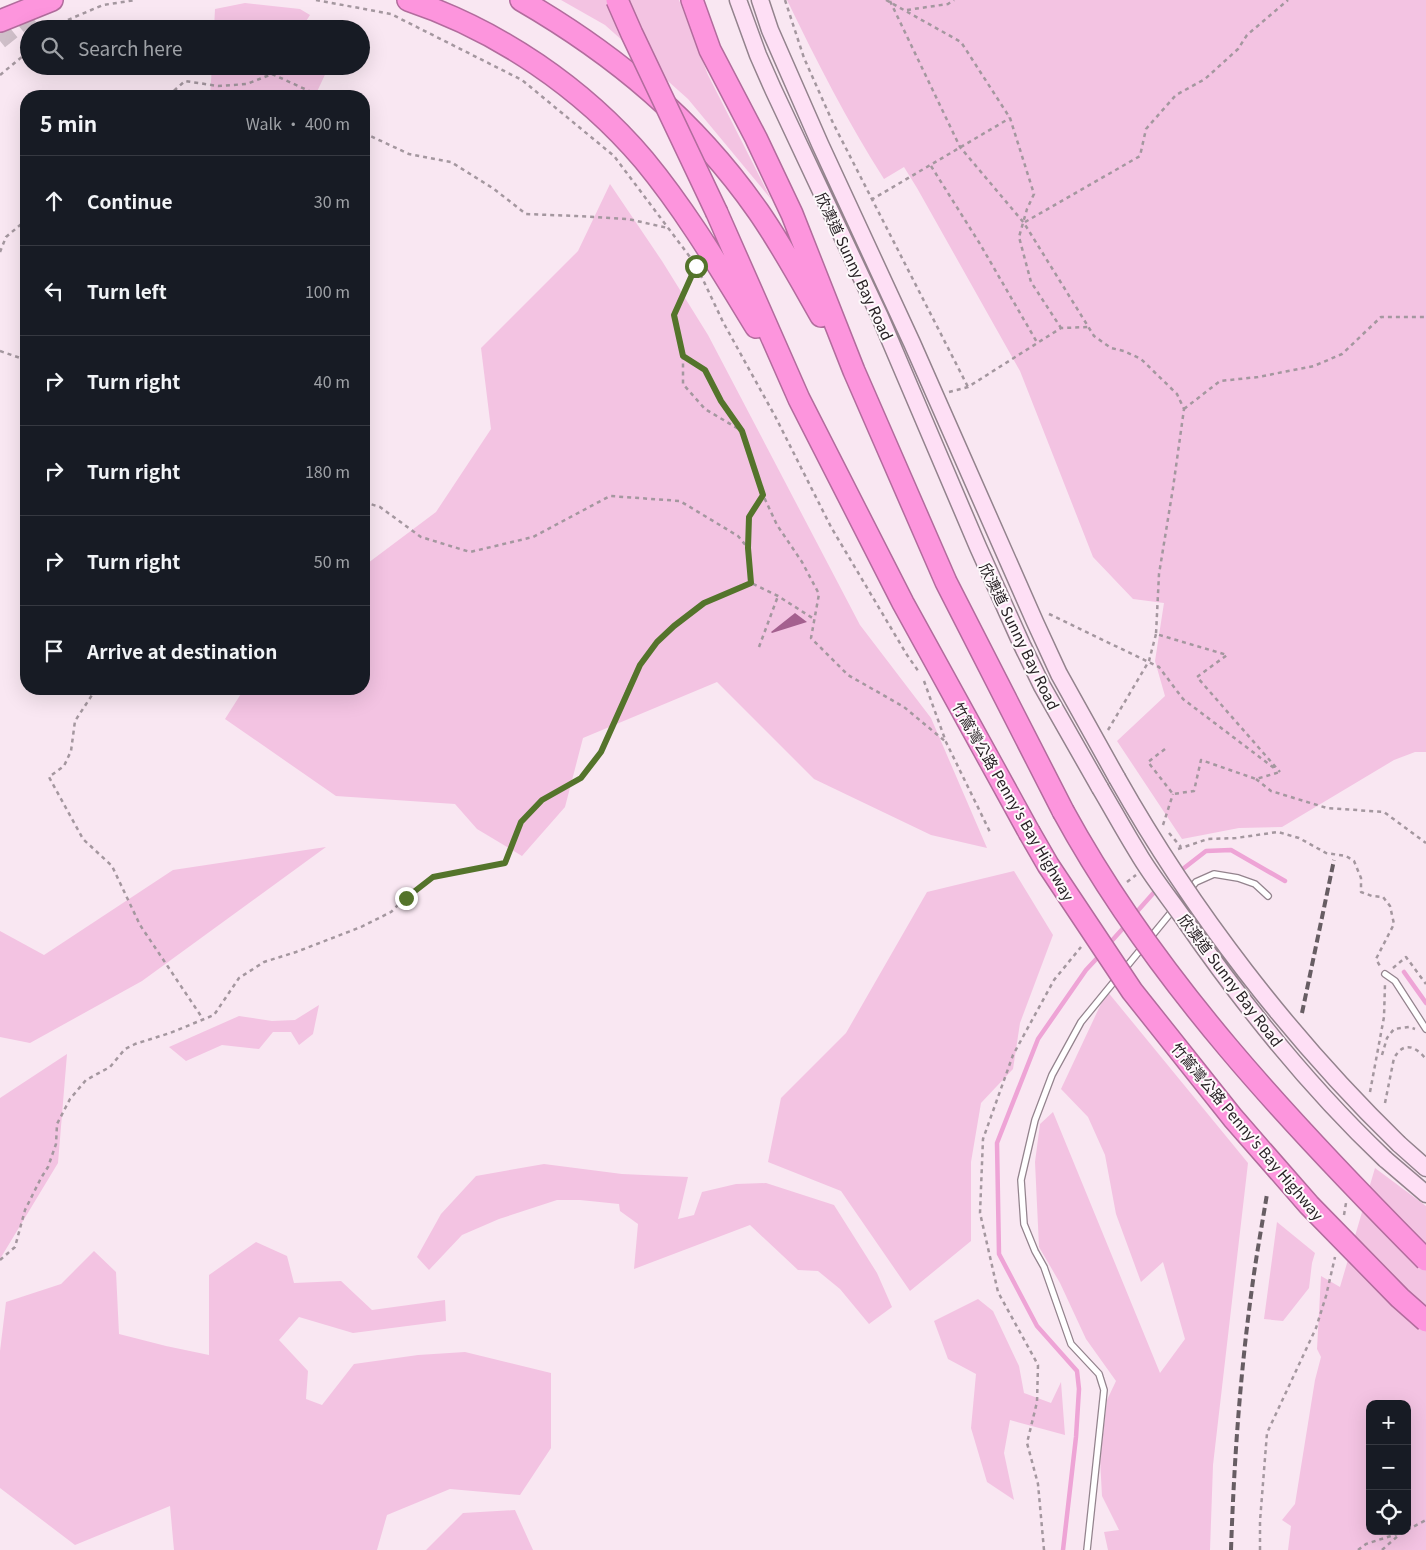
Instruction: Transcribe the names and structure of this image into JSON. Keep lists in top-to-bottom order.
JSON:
{
  "streets": {
    "highway": ["竹篙灣公路 Penny's Bay Highway"],
    "main road": ["欣澳道 Sunny Bay Road"]
  },
  "page": {
    "search": "Search here",
    "heading": ["5 min", "Walk · 400 m"],
    "list": [
      ["Continue", "30 m"],
      ["Turn left", "100 m"],
      ["Turn right", "40 m"],
      ["Turn right", "180 m"],
      ["Turn right", "50 m"],
      "Arrive at destination"
    ],
    "map_buttons": ["+", "−"]
  }
}
